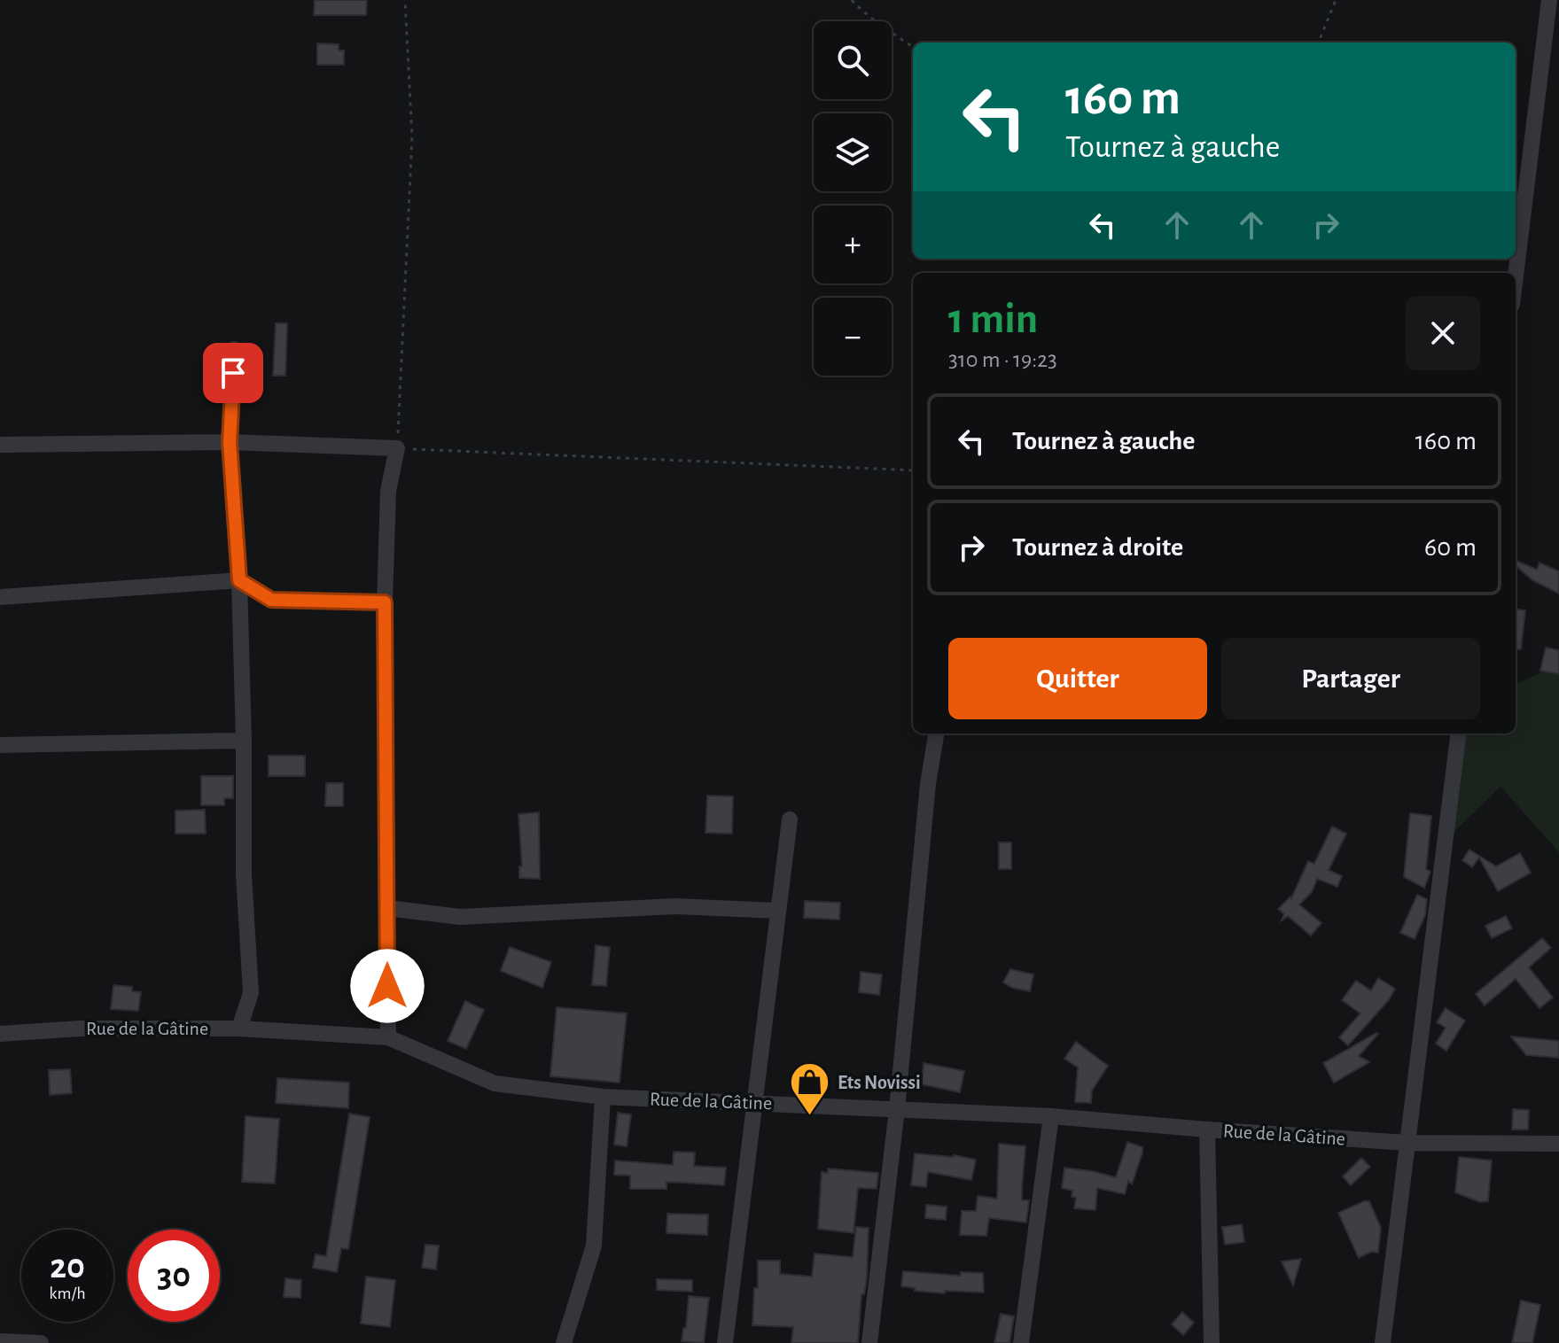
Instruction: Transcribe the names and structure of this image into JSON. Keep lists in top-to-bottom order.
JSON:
{
  "streets": {
    "street": ["Rue de la Gâtine"]
  },
  "places": {
    "shop": ["Ets Novissi"]
  },
  "page": {
    "map_buttons": ["+", "−"],
    "turn": ["160 m", "Tournez à gauche"],
    "heading": ["1 min", "310 m · 19:23"],
    "list": [
      {
        "name": "Tournez à gauche",
        "value": "160 m"
      },
      {
        "name": "Tournez à droite",
        "value": "60 m"
      }
    ],
    "buttons": ["Quitter", "Partager"],
    "speed": "20 km/h",
    "limit": "30"
  }
}
